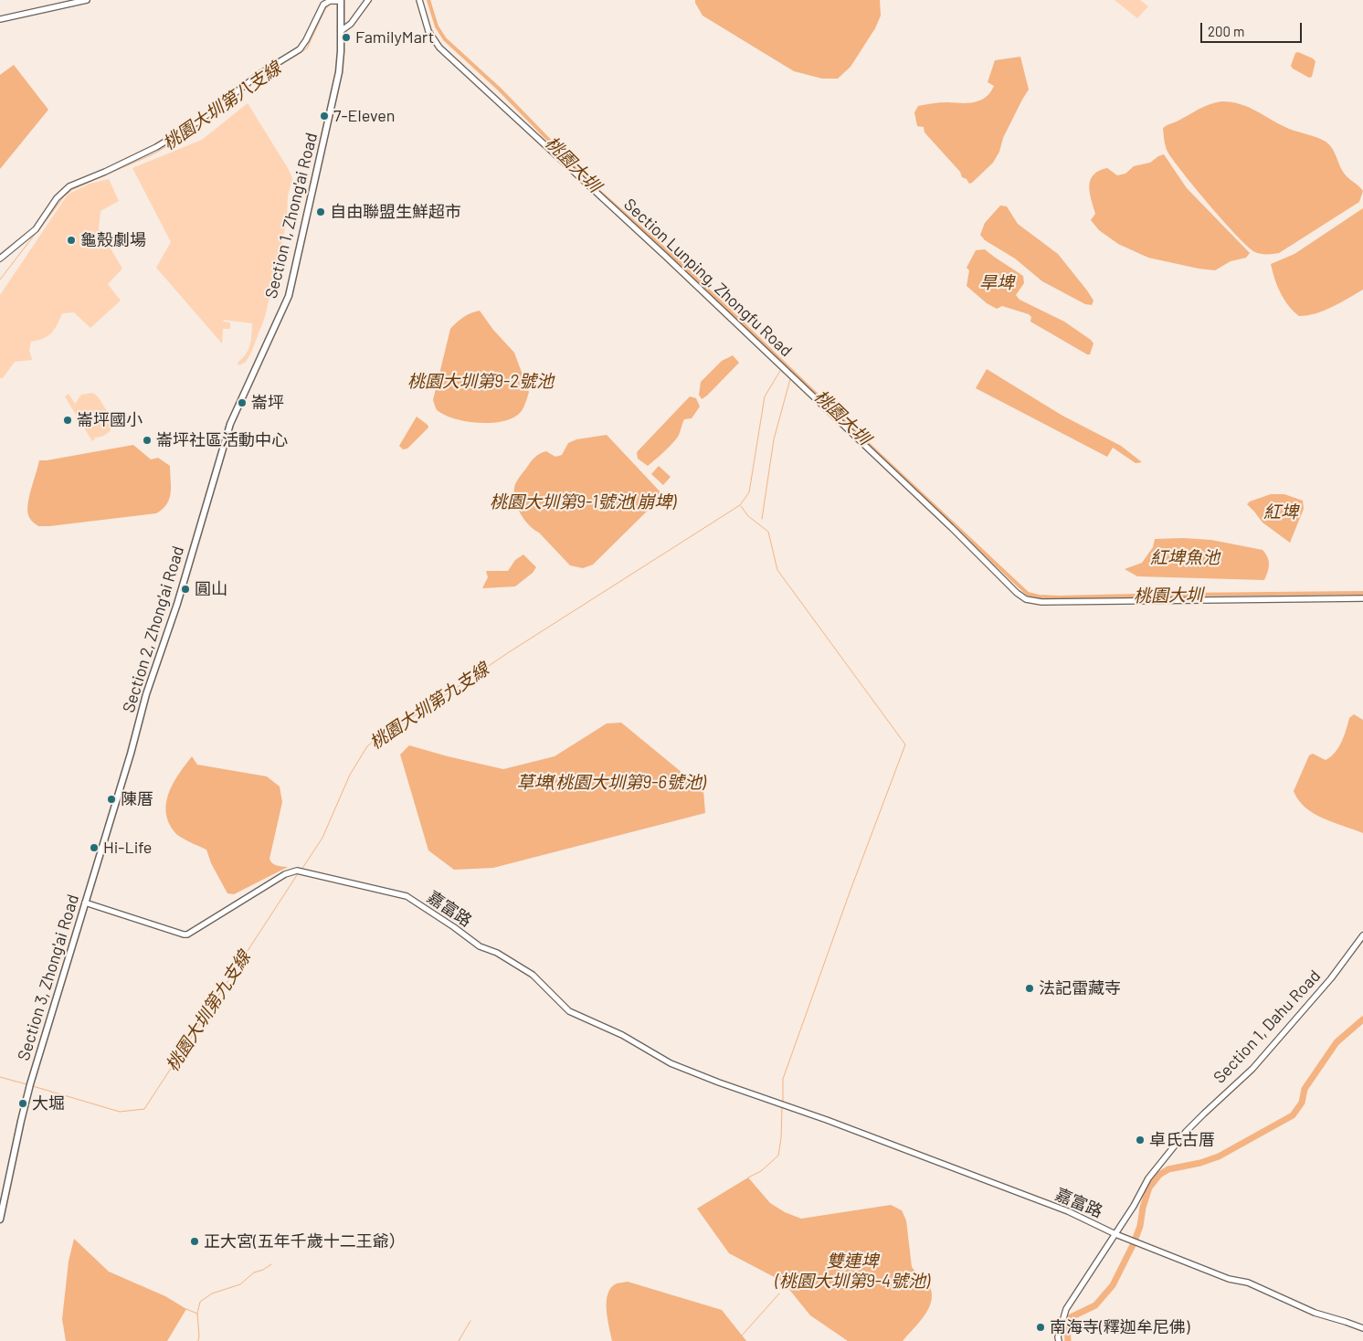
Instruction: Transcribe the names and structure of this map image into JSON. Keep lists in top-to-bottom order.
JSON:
{
  "streets": {
    "main road": ["Section 1, Zhong'ai Road", "Section 2, Zhong'ai Road", "Section 3, Zhong'ai Road"],
    "street": ["Section Lunping, Zhongfu Road", "嘉富路", "Section 1, Dahu Road"]
  },
  "crossings": [
    ["Section 1, Zhong'ai Road", "Section 2, Zhong'ai Road"],
    ["Section 2, Zhong'ai Road", "Section 3, Zhong'ai Road"],
    ["嘉富路", "Section 3, Zhong'ai Road"],
    ["嘉富路", "Section 1, Dahu Road"]
  ],
  "water": [
    "桃園大圳第八支線",
    "桃園大圳",
    "旱埤",
    "桃園大圳第9-2號池",
    "桃園大圳第9-1號池(崩埤)",
    "紅埤",
    "紅埤魚池",
    "桃園大圳第九支線",
    "草埤(桃園大圳第9-6號池)",
    "雙連埤 (桃園大圳第9-4號池)"
  ],
  "places": [
    "FamilyMart",
    "7-Eleven",
    "自由聯盟生鮮超市",
    "龜殼劇場",
    "崙坪",
    "崙坪國小",
    "崙坪社區活動中心",
    "圓山",
    "陳厝",
    "Hi-Life",
    "法記雷藏寺",
    "大堀",
    "卓氏古厝",
    "正大宮(五年千歲十二王爺）",
    "南海寺(釋迦牟尼佛)"
  ],
  "scale_bar": "200 m"
}
